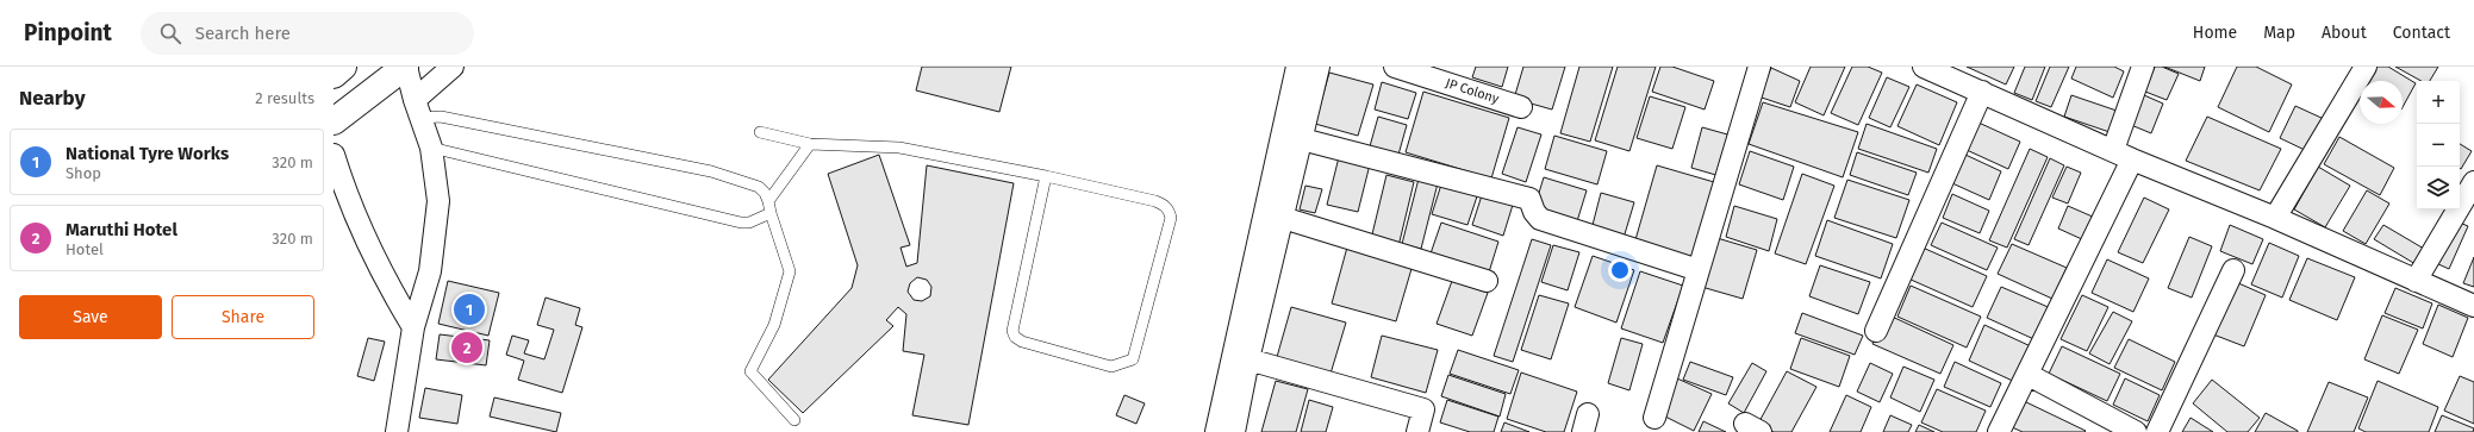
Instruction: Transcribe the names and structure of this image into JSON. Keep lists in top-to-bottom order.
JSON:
{
  "streets": {
    "street": ["JP Colony"]
  },
  "north": "right",
  "page": {
    "header": "Pinpoint",
    "search": "Search here",
    "nav": [
      "Home",
      "Map",
      "About",
      "Contact"
    ],
    "heading": ["Nearby", "2 results"],
    "map_buttons": ["+", "−"],
    "list": [
      {
        "mark": "1",
        "name": "National Tyre Works",
        "note": "Shop",
        "value": "320 m"
      },
      {
        "mark": "2",
        "name": "Maruthi Hotel",
        "note": "Hotel",
        "value": "320 m"
      }
    ],
    "buttons": ["Save", "Share"],
    "pins": ["1", "2"]
  }
}
